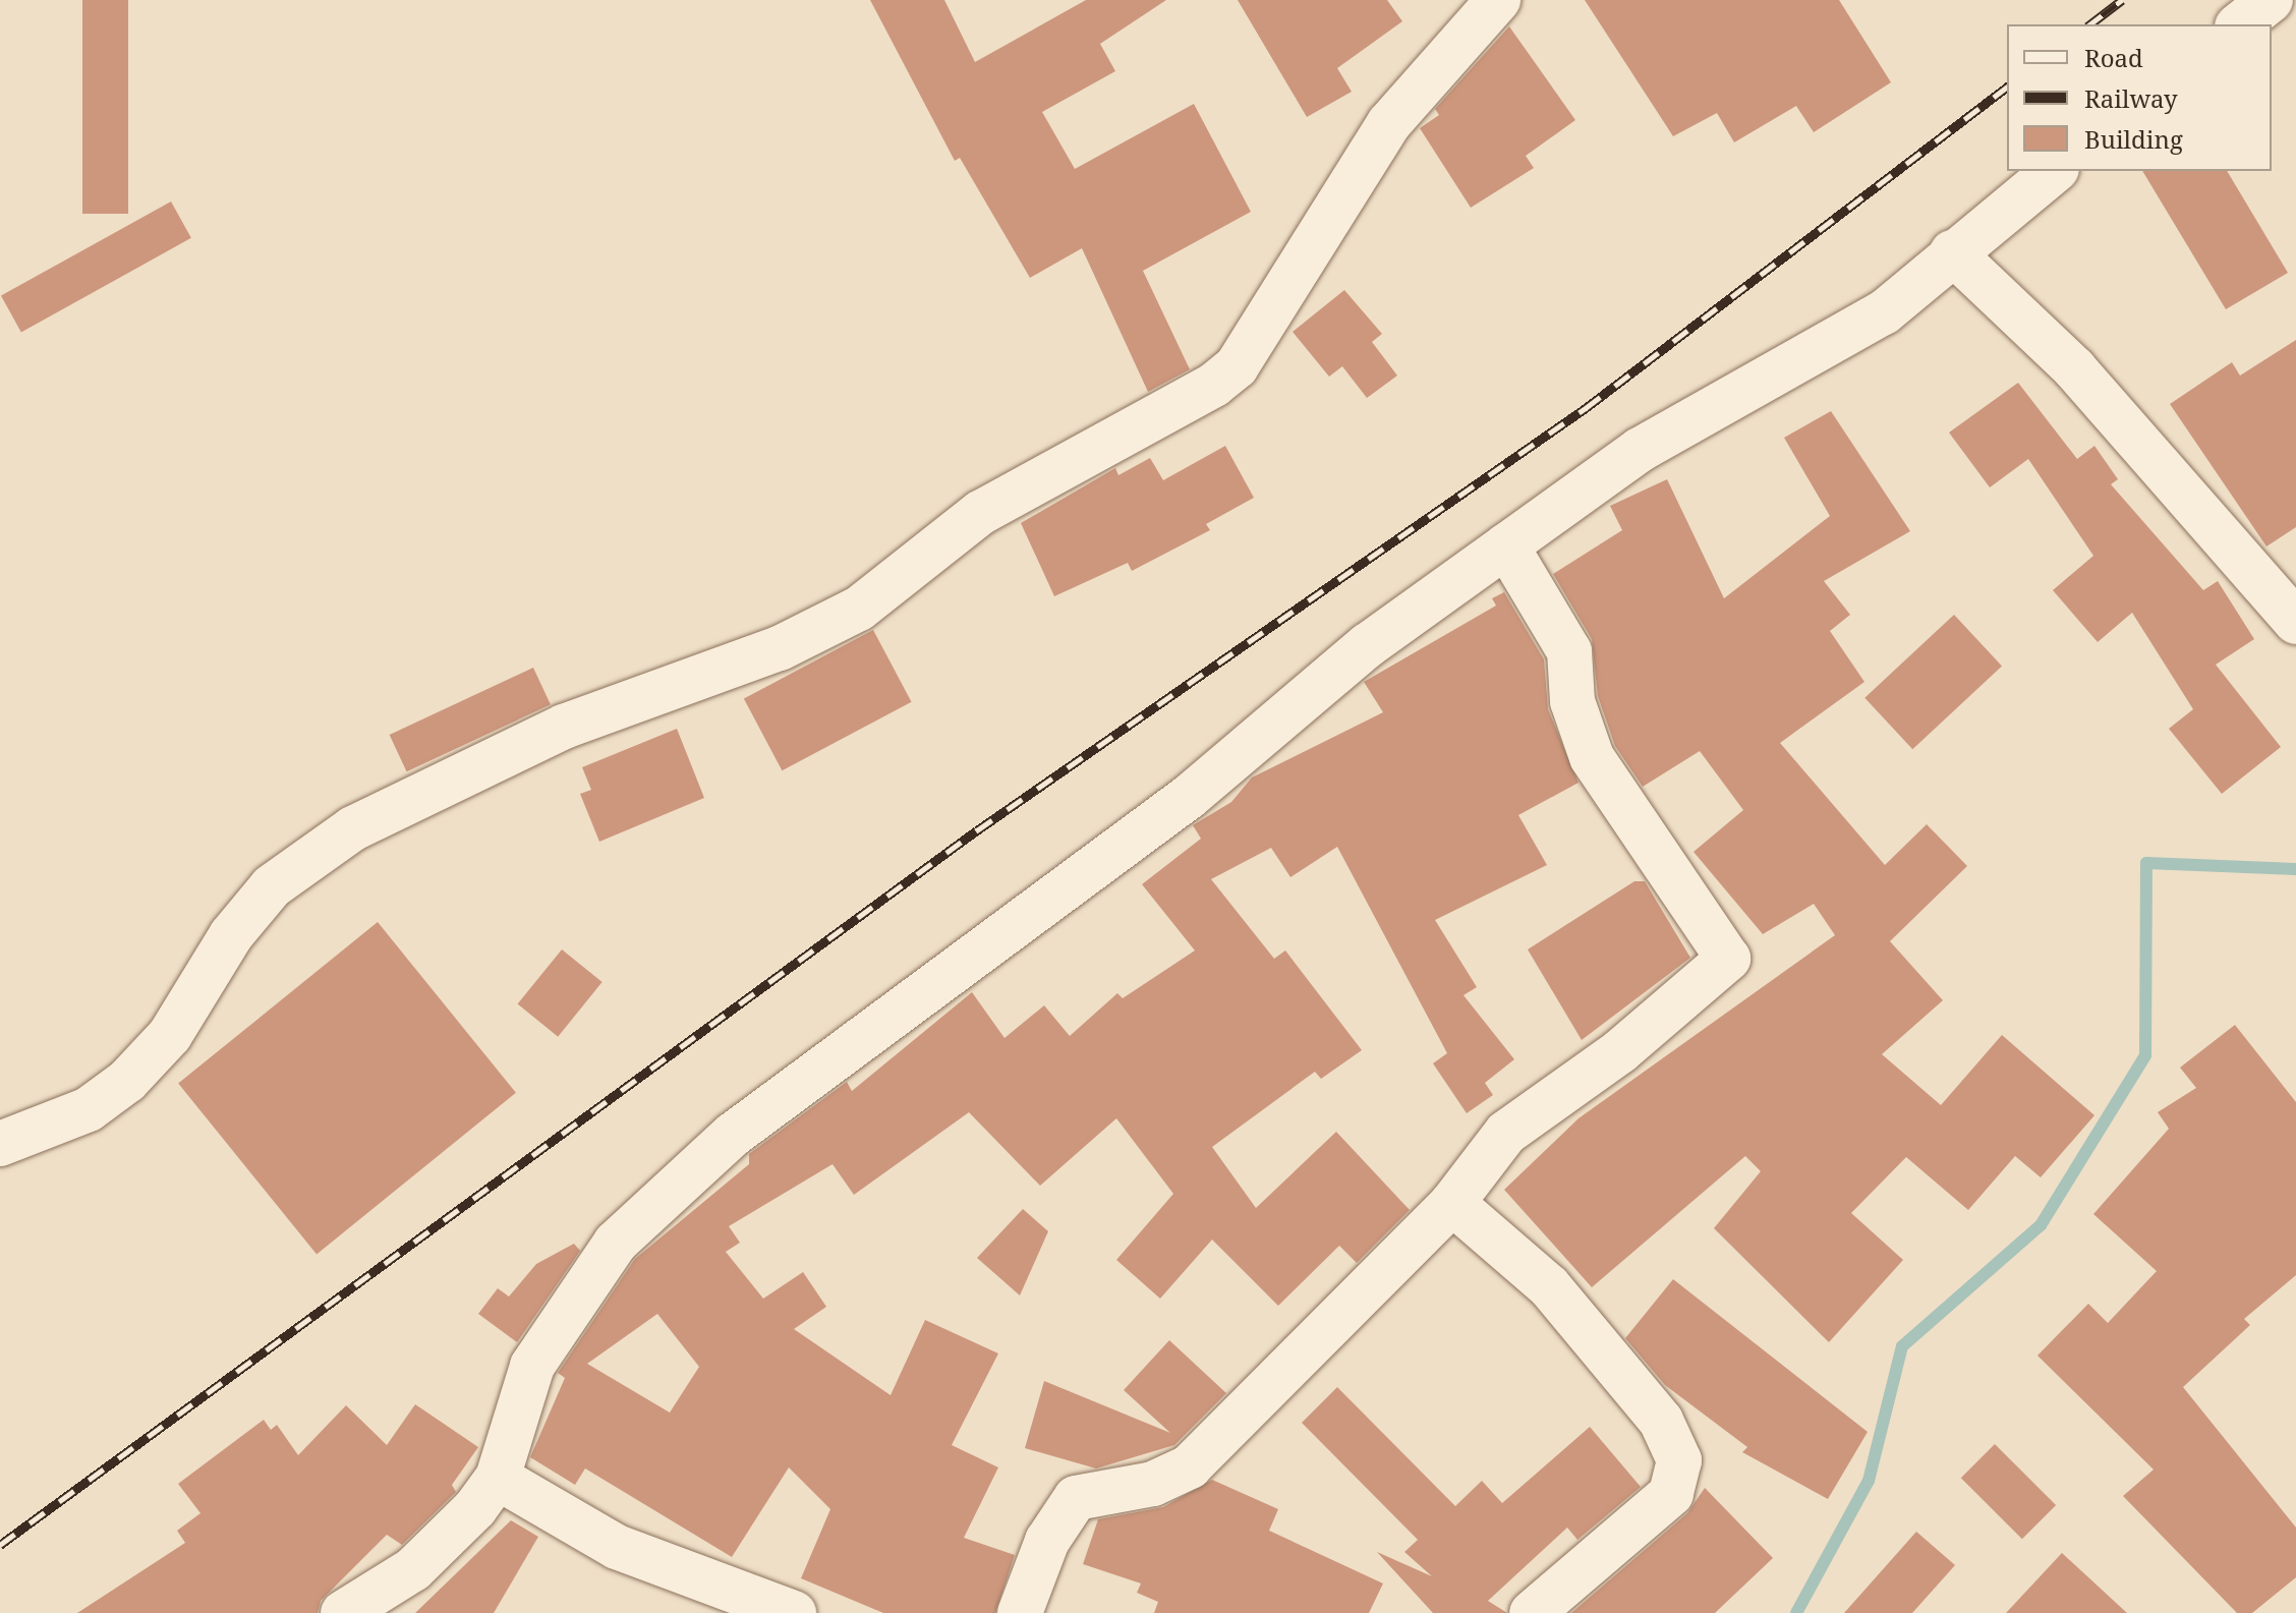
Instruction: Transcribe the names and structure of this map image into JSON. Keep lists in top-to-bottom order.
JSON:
{
  "legend": ["Road", "Railway", "Building"]
}
